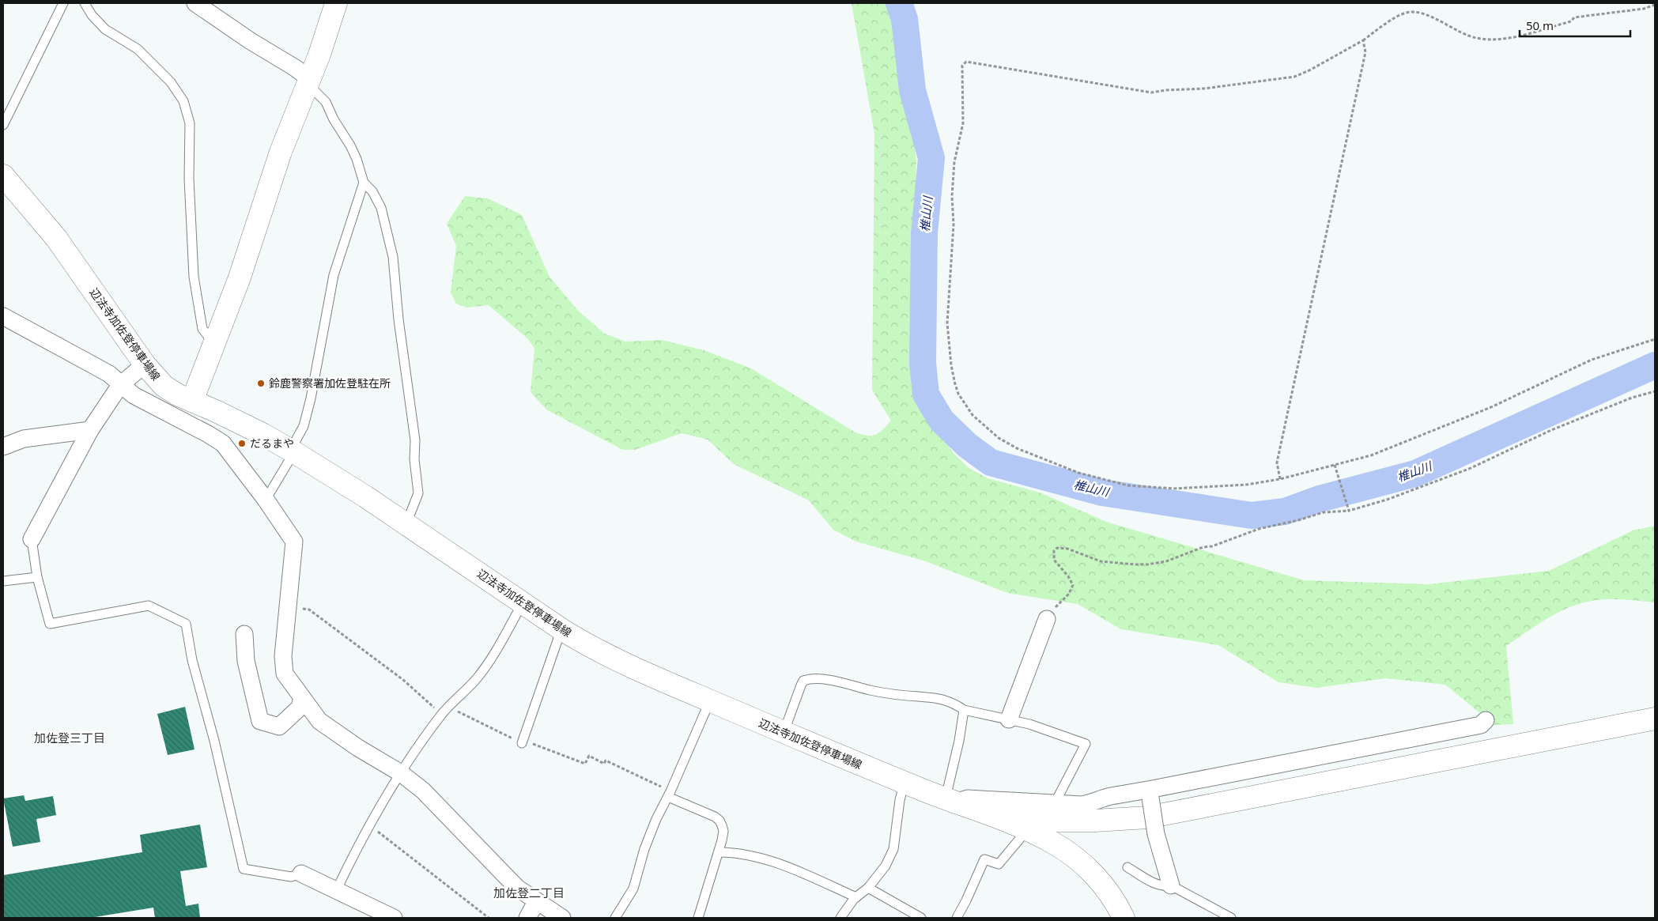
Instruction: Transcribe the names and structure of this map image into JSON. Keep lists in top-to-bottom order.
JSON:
{
  "streets": {
    "main road": ["辺法寺加佐登停車場線"]
  },
  "districts": ["加佐登三丁目", "加佐登二丁目"],
  "water": ["椎山川"],
  "places": ["鈴鹿警察署加佐登駐在所", "だるまや"],
  "scale_bar": "50 m"
}
